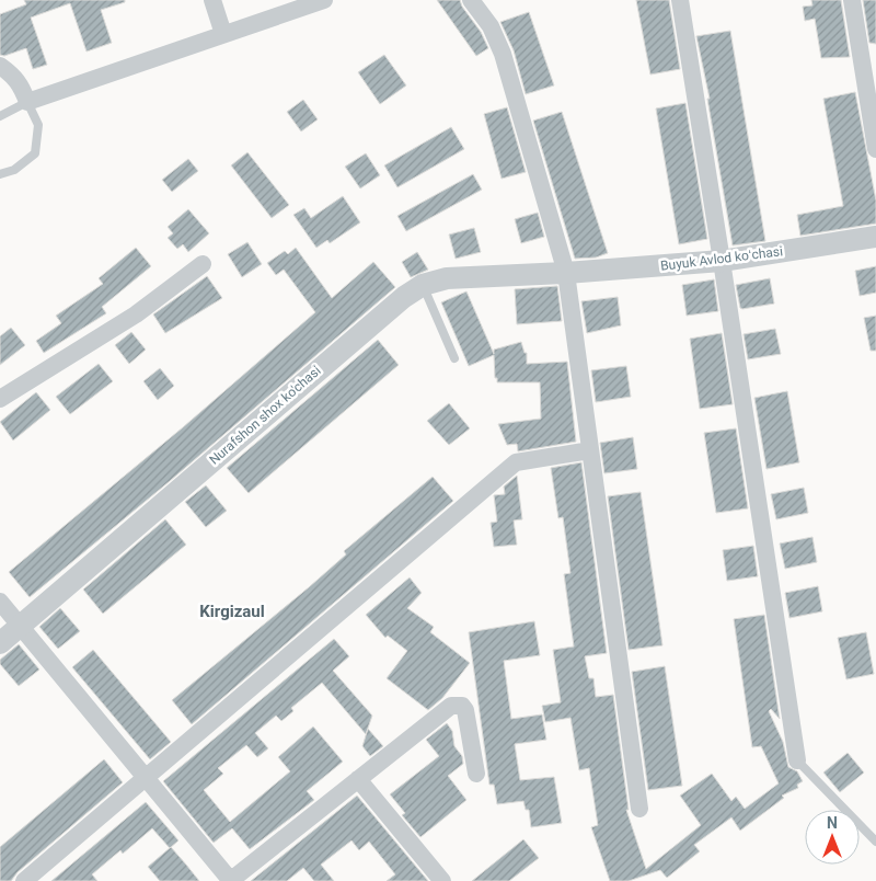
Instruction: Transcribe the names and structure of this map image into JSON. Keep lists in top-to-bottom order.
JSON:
{
  "streets": {
    "street": ["Buyuk Avlod koʻchasi", "Nurafshon shox ko'chasi"]
  },
  "crossings": [
    ["Buyuk Avlod koʻchasi", "Nurafshon shox ko'chasi"]
  ],
  "districts": ["Kirgizaul"],
  "north": "top"
}
